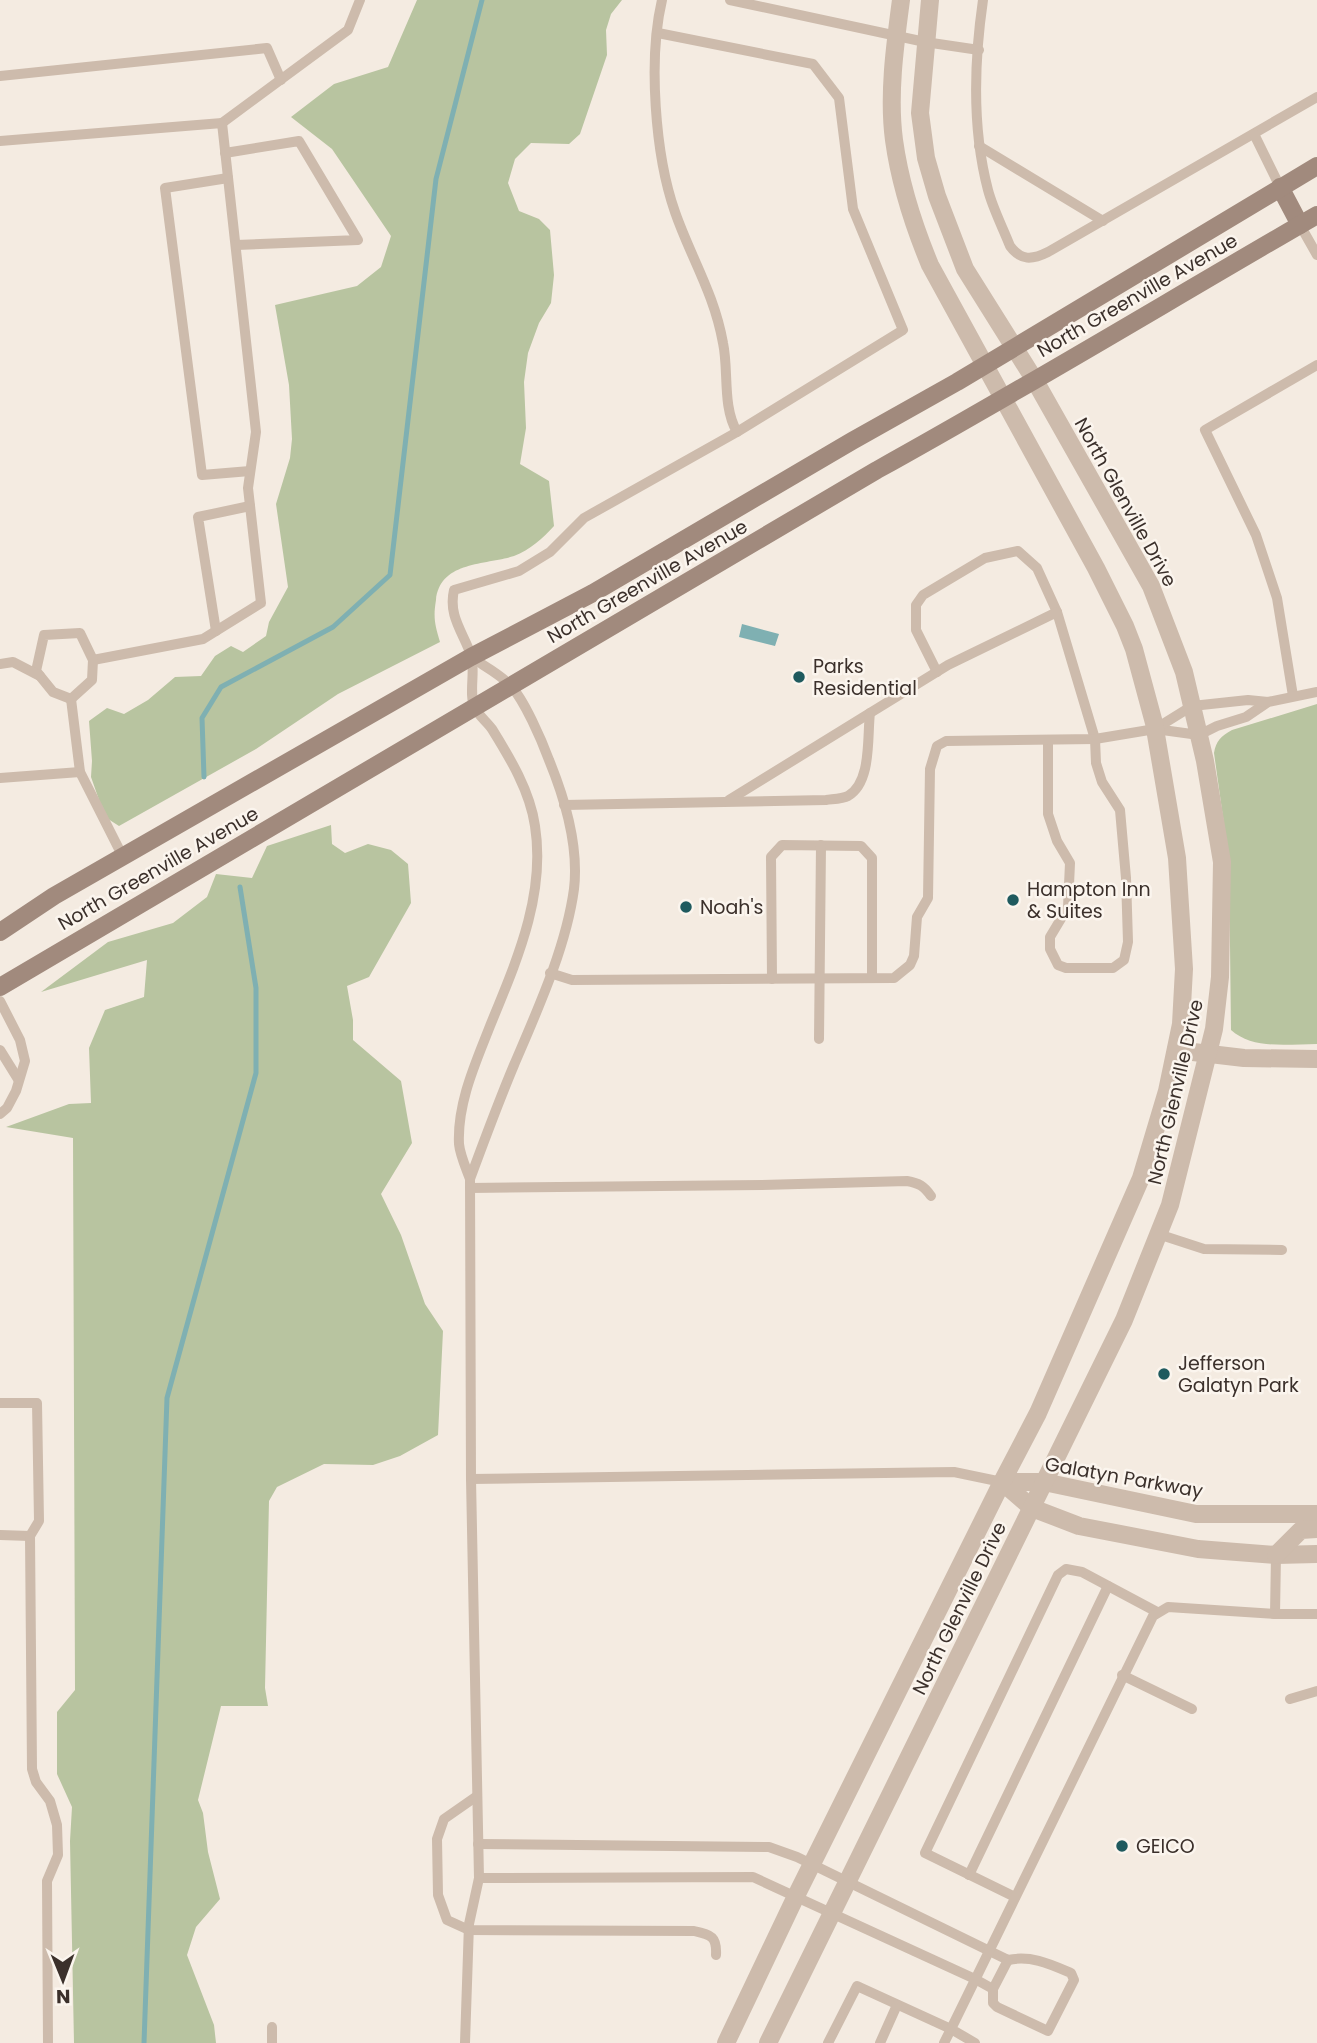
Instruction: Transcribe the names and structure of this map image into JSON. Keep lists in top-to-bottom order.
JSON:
{
  "streets": {
    "main road": ["North Greenville Avenue"],
    "street": ["North Glenville Drive", "Galatyn Parkway"]
  },
  "crossings": [
    ["North Greenville Avenue", "North Glenville Drive"],
    ["North Glenville Drive", "Galatyn Parkway"]
  ],
  "places": [
    "Parks Residential",
    "Hampton Inn & Suites",
    "Noah's",
    "Jefferson Galatyn Park",
    "GEICO"
  ],
  "north": "bottom"
}
